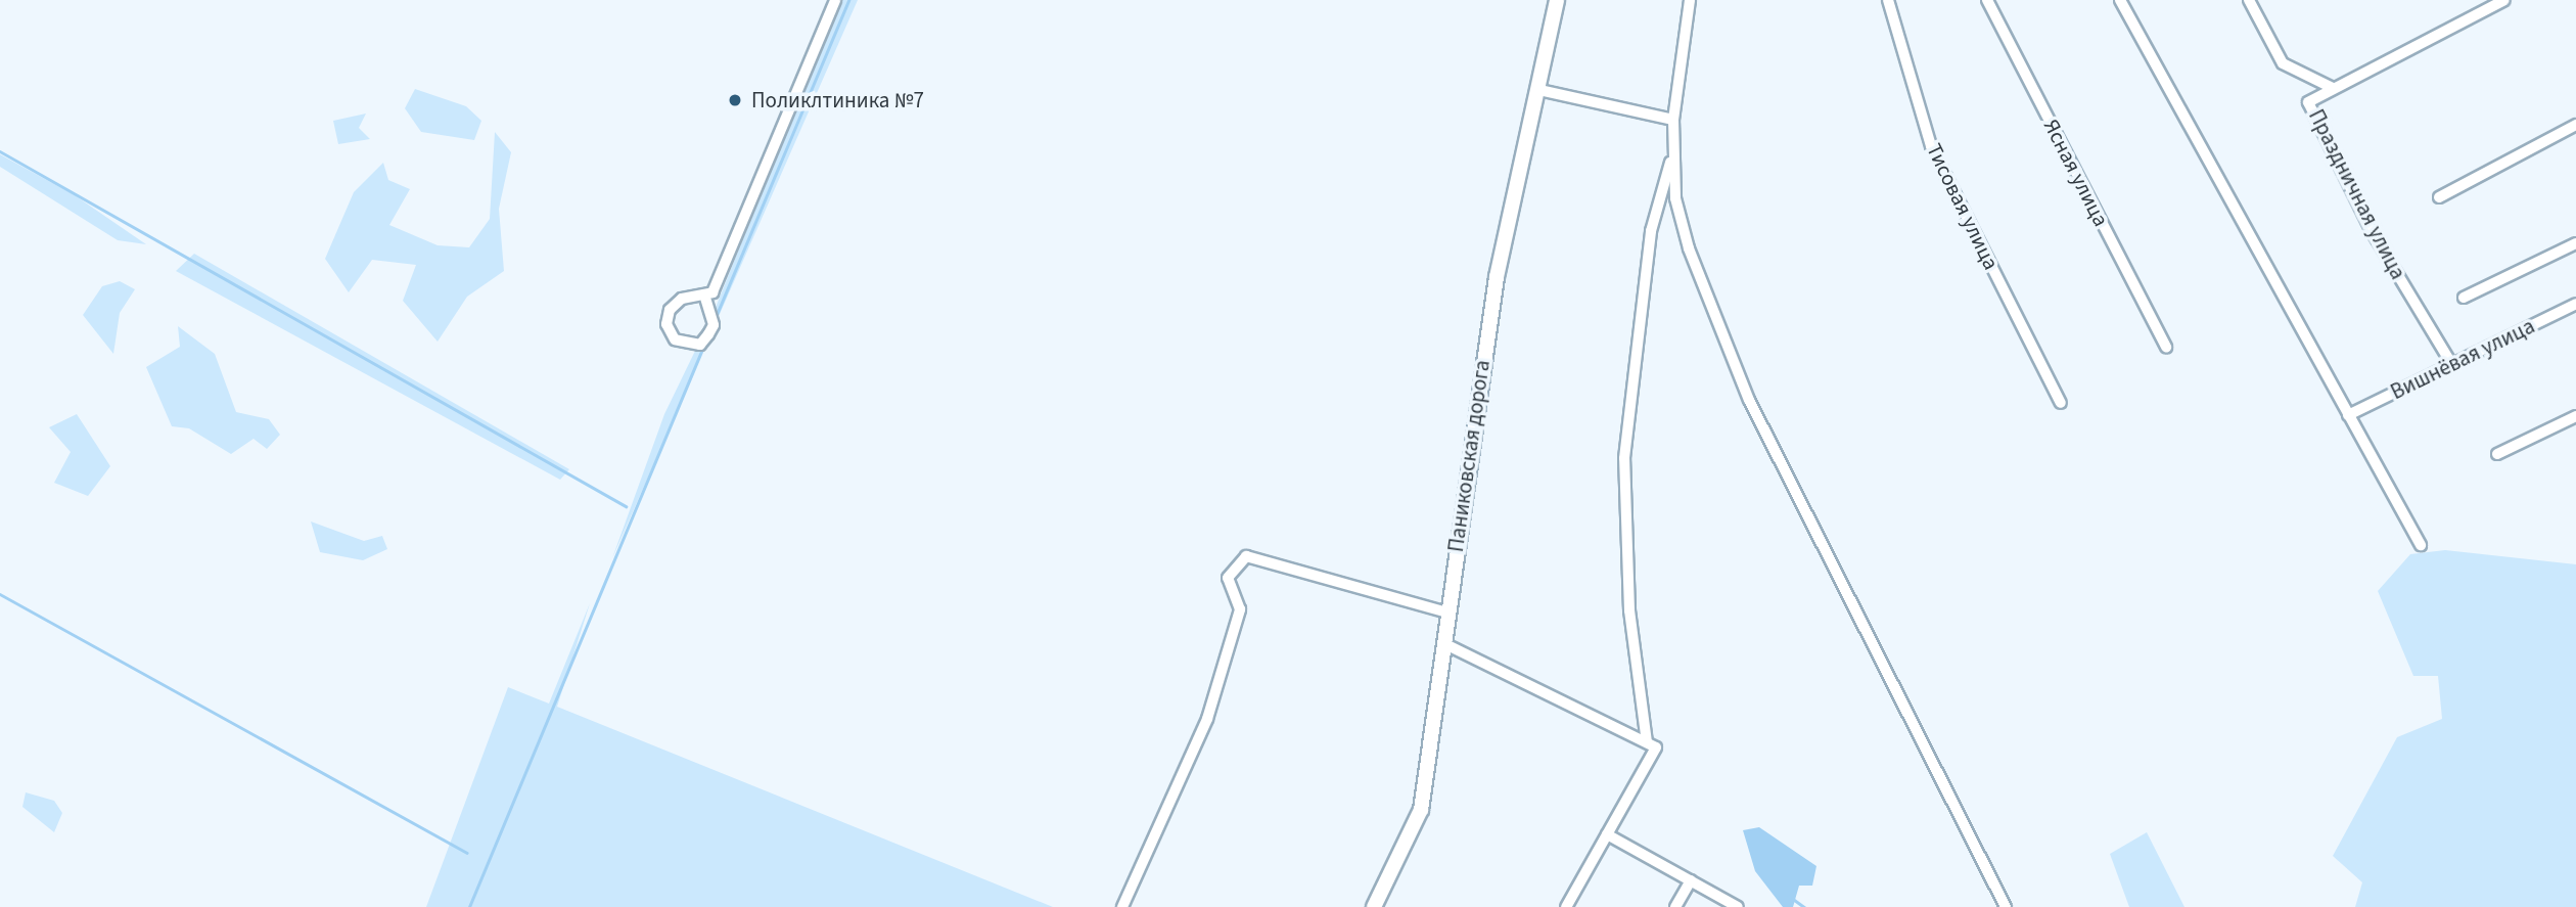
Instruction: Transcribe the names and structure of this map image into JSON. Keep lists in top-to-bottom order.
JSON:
{
  "streets": {
    "street": [
      "Ясная улица",
      "Праздничная улица",
      "Тисовая улица",
      "Вишнёвая улица",
      "Паниковская дорога"
    ]
  },
  "crossings": [
    ["Праздничная улица", "Вишнёвая улица"]
  ],
  "places": ["Поликлтиника №7"]
}
